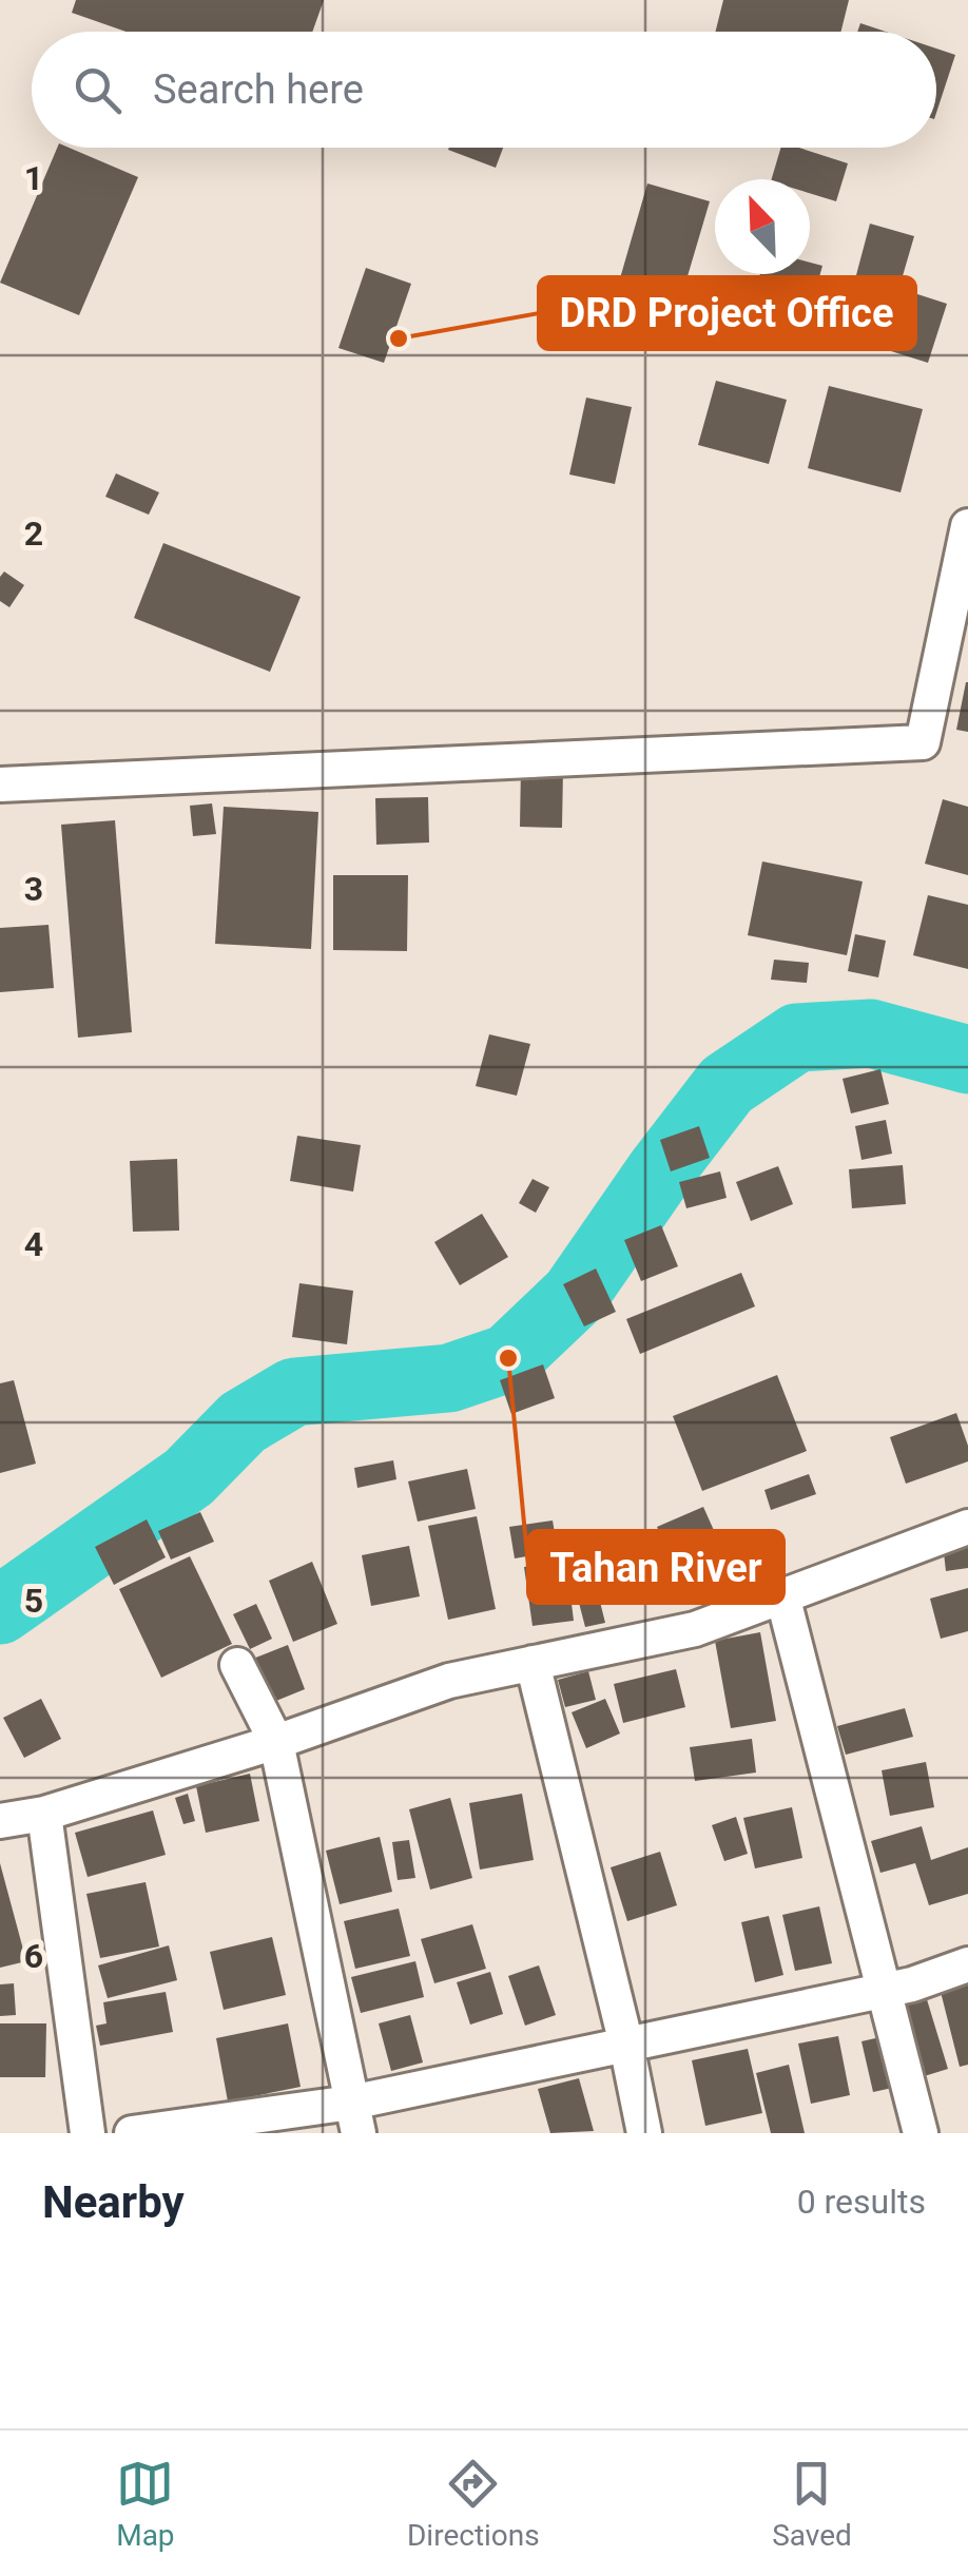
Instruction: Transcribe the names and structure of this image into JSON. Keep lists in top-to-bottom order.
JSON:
{
  "places": ["DRD Project Office", "Tahan River"],
  "north": "top left",
  "page": {
    "search": "Search here",
    "heading": ["Nearby", "0 results"],
    "nav": ["Map", "Directions", "Saved"]
  },
  "grid": {
    "rows": [
      "1",
      "2",
      "3",
      "4",
      "5",
      "6"
    ]
  }
}
